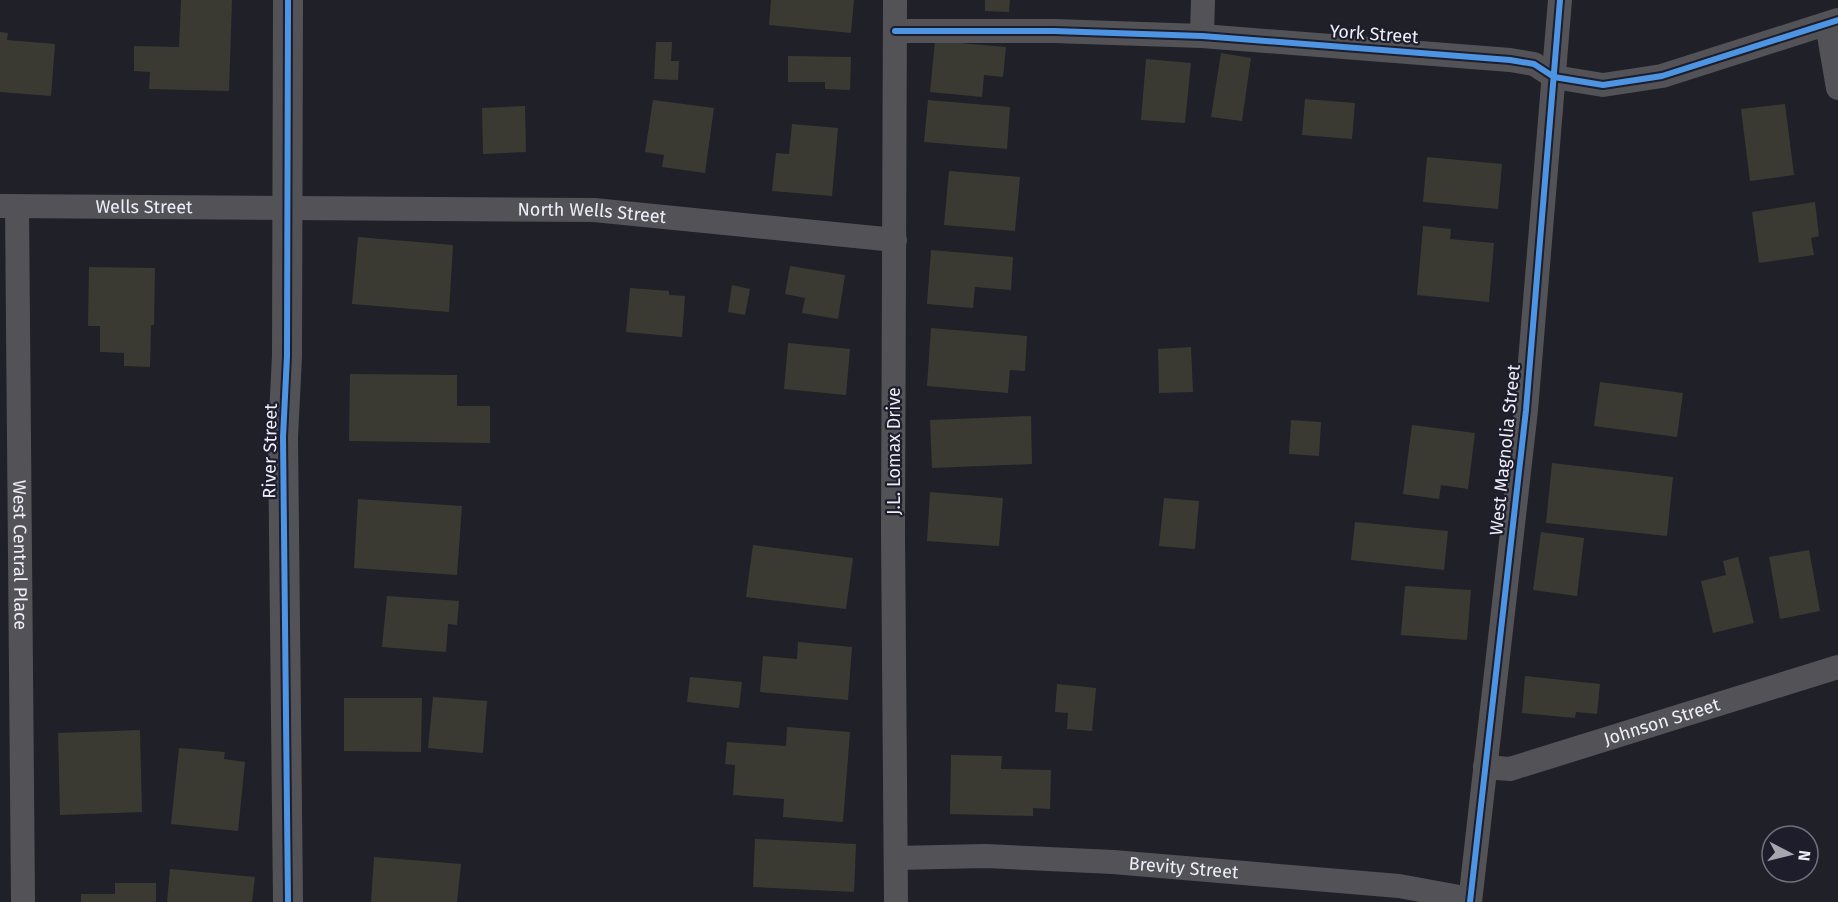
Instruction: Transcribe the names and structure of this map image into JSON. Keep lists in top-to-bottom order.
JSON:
{
  "streets": {
    "street": [
      "York Street",
      "Wells Street",
      "North Wells Street",
      "West Magnolia Street",
      "River Street",
      "J.L. Lomax Drive",
      "West Central Place",
      "Johnson Street",
      "Brevity Street"
    ]
  },
  "crossings": [
    ["York Street", "West Magnolia Street"],
    ["York Street", "J.L. Lomax Drive"],
    ["Wells Street", "North Wells Street"],
    ["Wells Street", "River Street"],
    ["Wells Street", "West Central Place"],
    ["North Wells Street", "River Street"],
    ["North Wells Street", "J.L. Lomax Drive"],
    ["West Magnolia Street", "Johnson Street"],
    ["West Magnolia Street", "Brevity Street"],
    ["J.L. Lomax Drive", "Brevity Street"]
  ],
  "north": "right"
}
